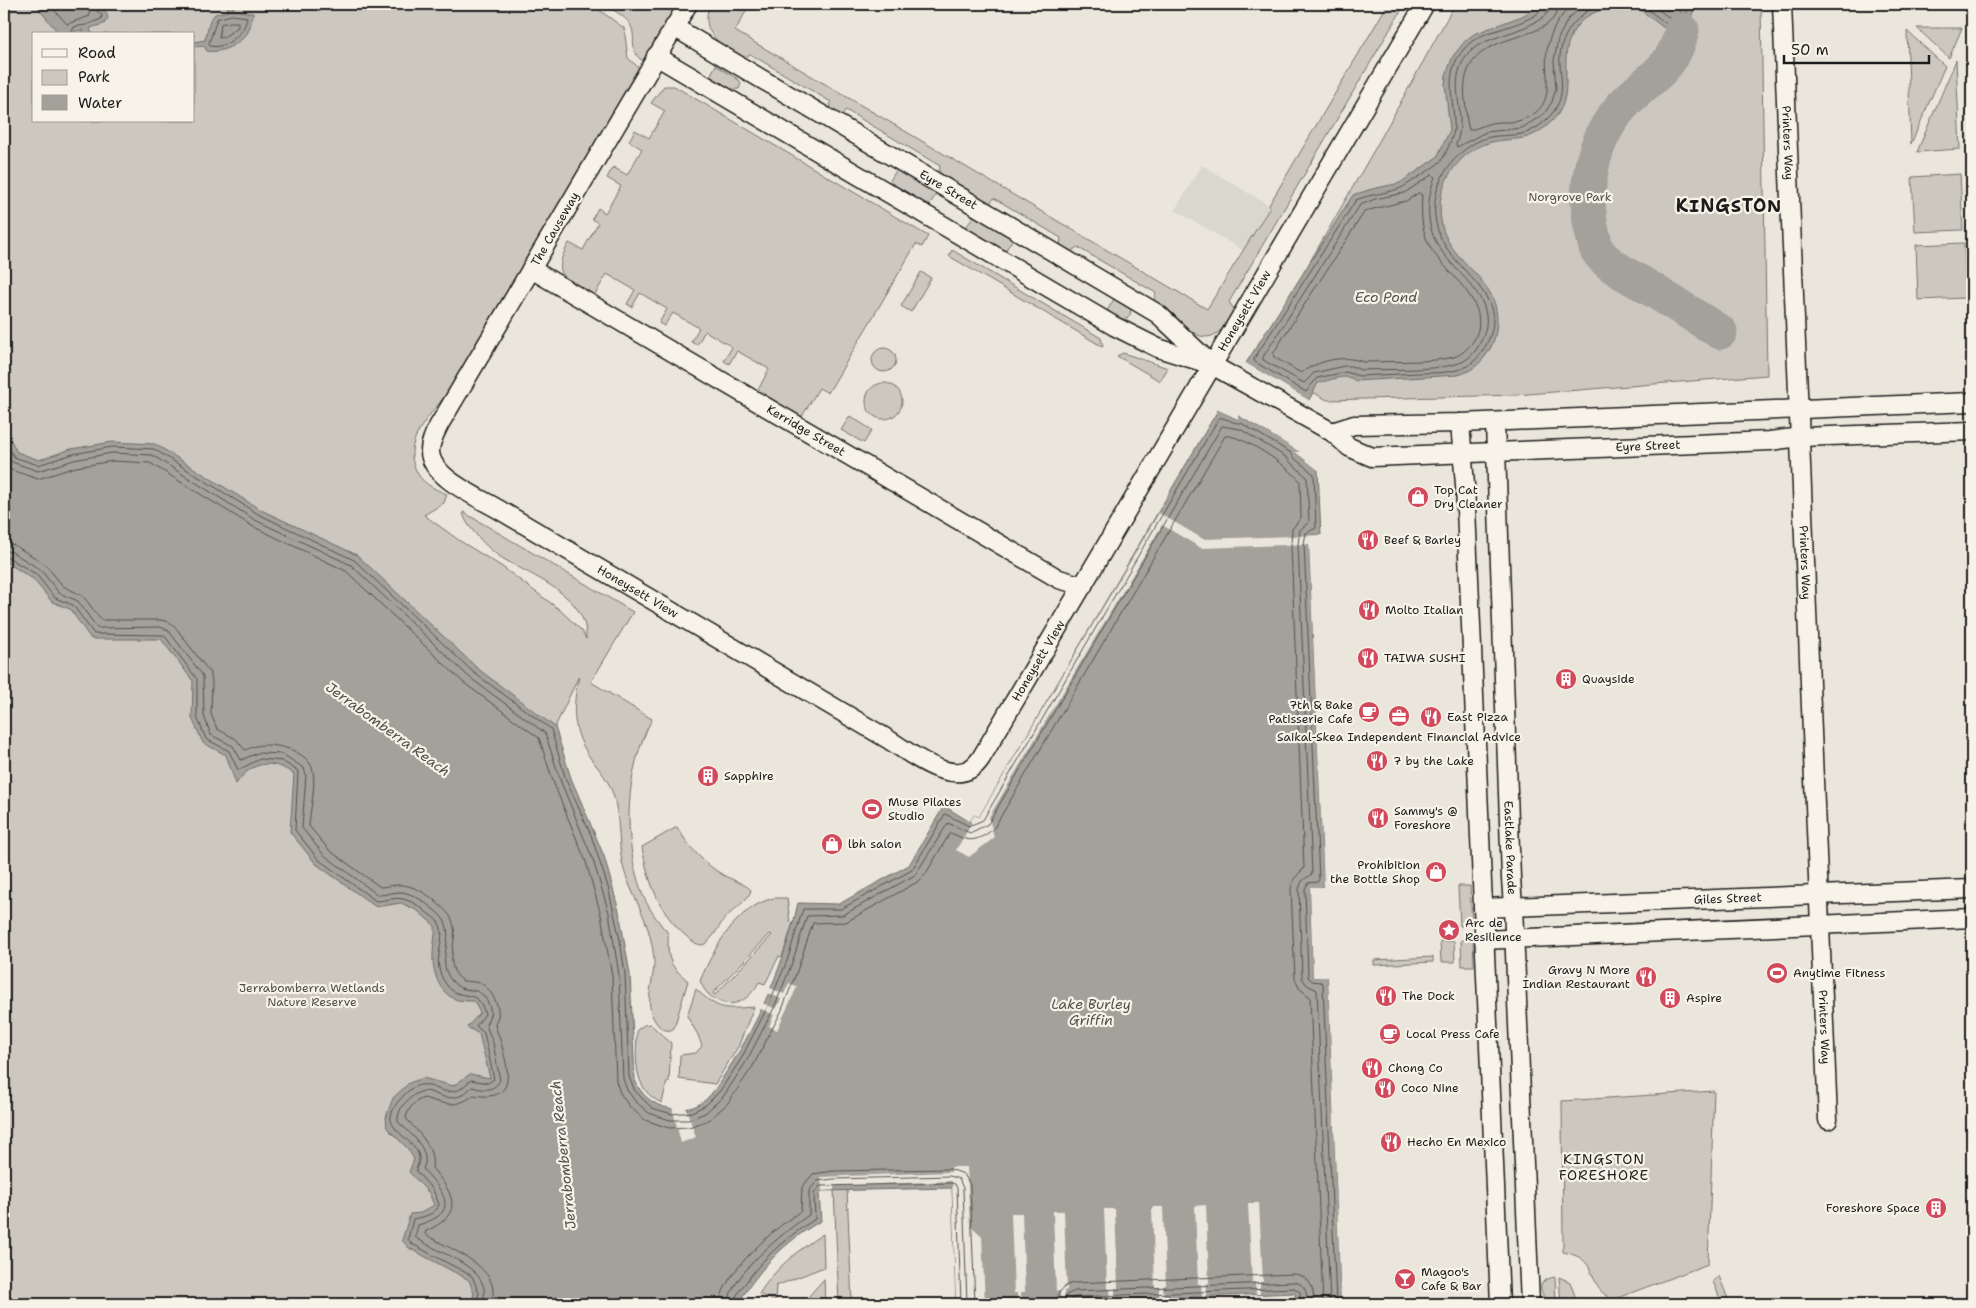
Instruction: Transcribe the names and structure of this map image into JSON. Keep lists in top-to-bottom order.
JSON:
{
  "streets": {
    "street": [
      "Printers Way",
      "Eyre Street",
      "The Causeway",
      "Honeysett View",
      "Kerridge Street",
      "Eastlake Parade",
      "Giles Street"
    ]
  },
  "crossings": [
    ["Printers Way", "Eyre Street"],
    ["Printers Way", "Giles Street"],
    ["Eyre Street", "The Causeway"],
    ["Eyre Street", "Honeysett View"],
    ["Eyre Street", "Eastlake Parade"],
    ["The Causeway", "Honeysett View"],
    ["The Causeway", "Kerridge Street"],
    ["Honeysett View", "Kerridge Street"],
    ["Eastlake Parade", "Giles Street"]
  ],
  "districts": ["KINGSTON", "KINGSTON FORESHORE"],
  "water": ["Eco Pond", "Jerrabomberra Reach", "Lake Burley Griffin"],
  "parks": ["Norgrove Park", "Jerrabomberra Wetlands Nature Reserve"],
  "places": {
    "shop": ["Top Cat Dry Cleaner", "lbh salon", "Prohibition the Bottle Shop"],
    "restaurant": [
      "Beef & Barley",
      "Molto Italian",
      "TAIWA SUSHI",
      "East Pizza",
      "7 by the Lake",
      "Sammy's @ Foreshore",
      "Gravy N More Indian Restaurant",
      "The Dock",
      "Chong Co",
      "Coco Nine",
      "Hecho En Mexico"
    ],
    "building": [
      "Quayside",
      "Sapphire",
      "Aspire",
      "Foreshore Space"
    ],
    "cafe": ["7th & Bake Patisserie Cafe", "Local Press Cafe"],
    "office": ["Saikal-Skea Independent Financial Advice"],
    "sports": ["Muse Pilates Studio", "Anytime Fitness"],
    "place": ["Arc de Resilience"],
    "bar": ["Magoo's Cafe & Bar"]
  },
  "legend": ["Road", "Park", "Water"],
  "scale_bar": "50 m"
}
